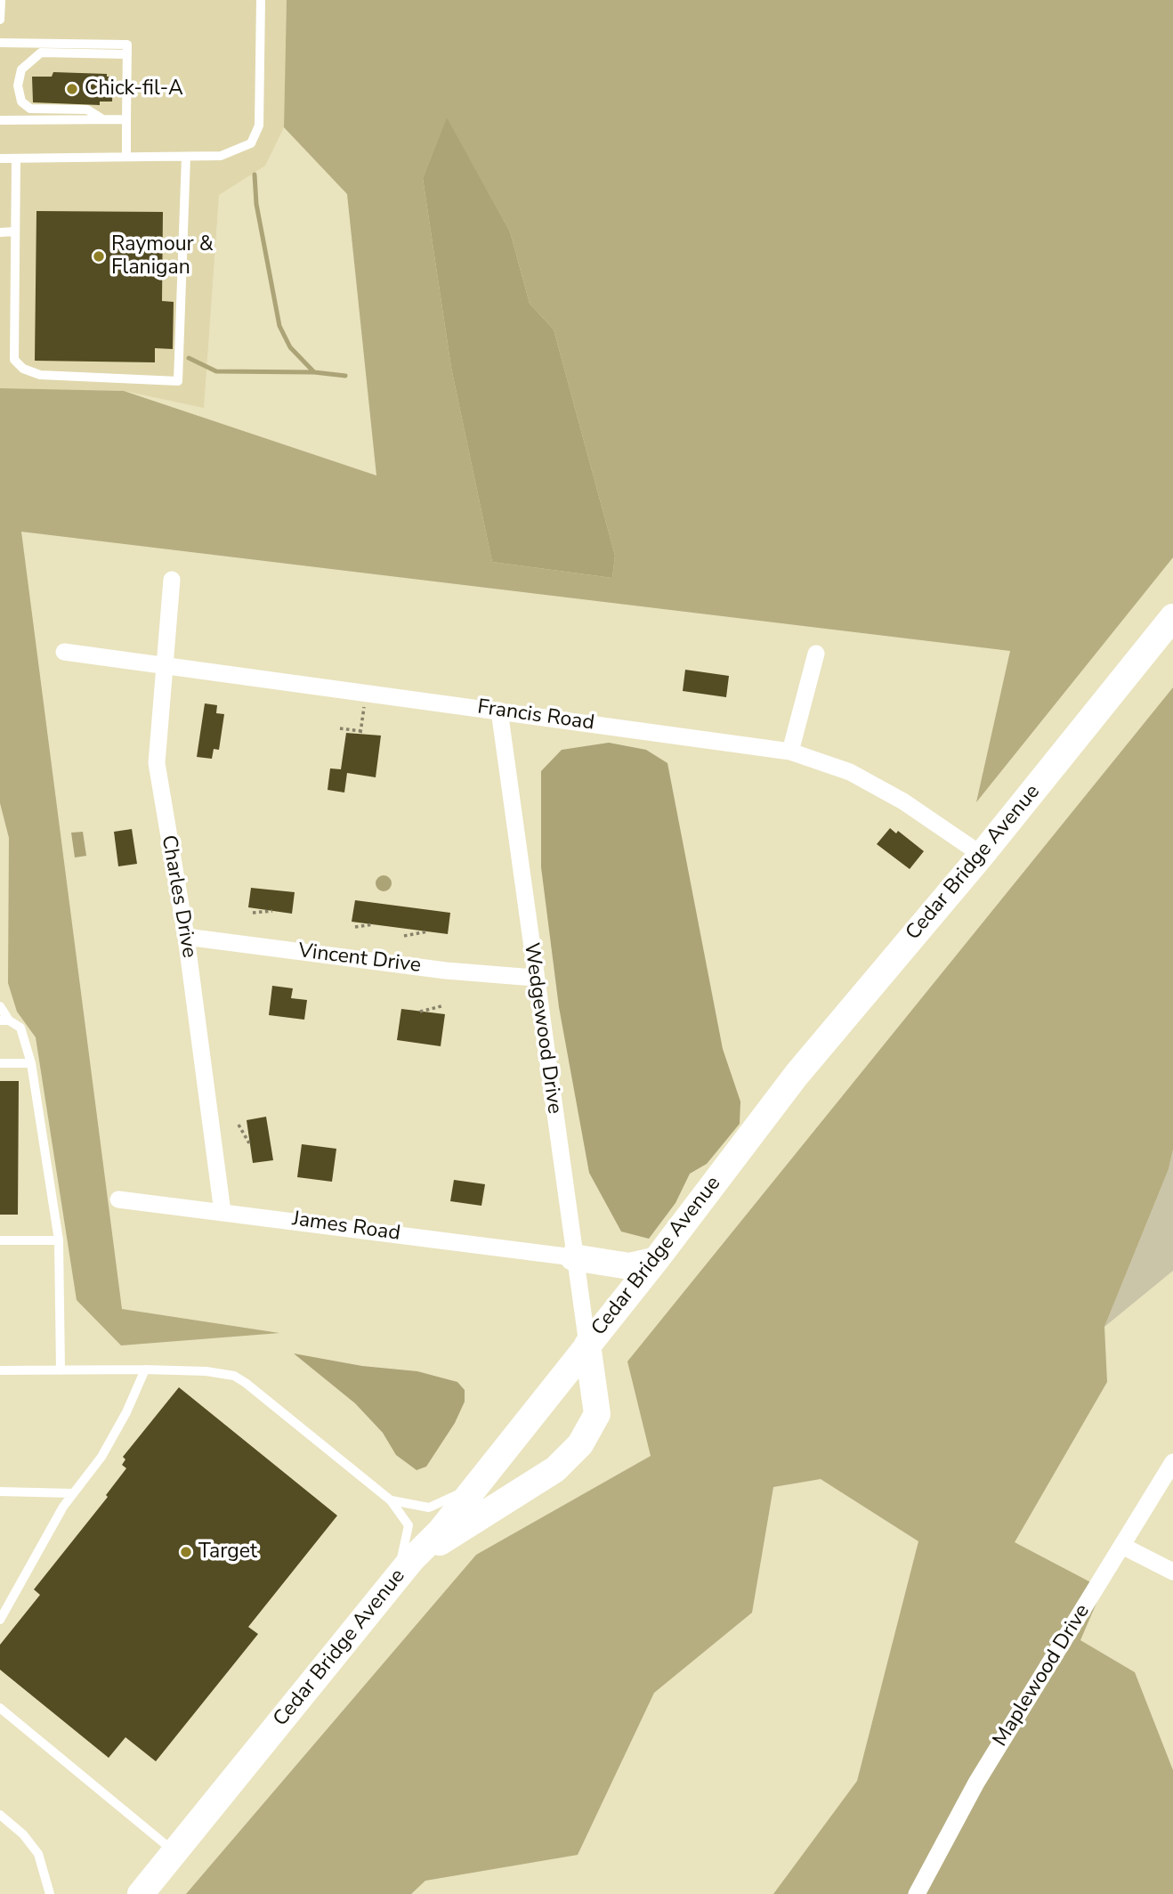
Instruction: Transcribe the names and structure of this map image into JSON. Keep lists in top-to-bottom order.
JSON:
{
  "streets": {
    "main road": ["Cedar Bridge Avenue"],
    "street": [
      "Francis Road",
      "Charles Drive",
      "Vincent Drive",
      "Wedgewood Drive",
      "James Road",
      "Maplewood Drive"
    ]
  },
  "crossings": [
    ["Francis Road", "Cedar Bridge Avenue"],
    ["Francis Road", "Charles Drive"],
    ["Francis Road", "Wedgewood Drive"],
    ["Cedar Bridge Avenue", "Wedgewood Drive"],
    ["Charles Drive", "Vincent Drive"],
    ["Charles Drive", "James Road"],
    ["Vincent Drive", "Wedgewood Drive"],
    ["Wedgewood Drive", "James Road"]
  ],
  "places": ["Chick-fil-A", "Raymour & Flanigan", "Target"]
}
